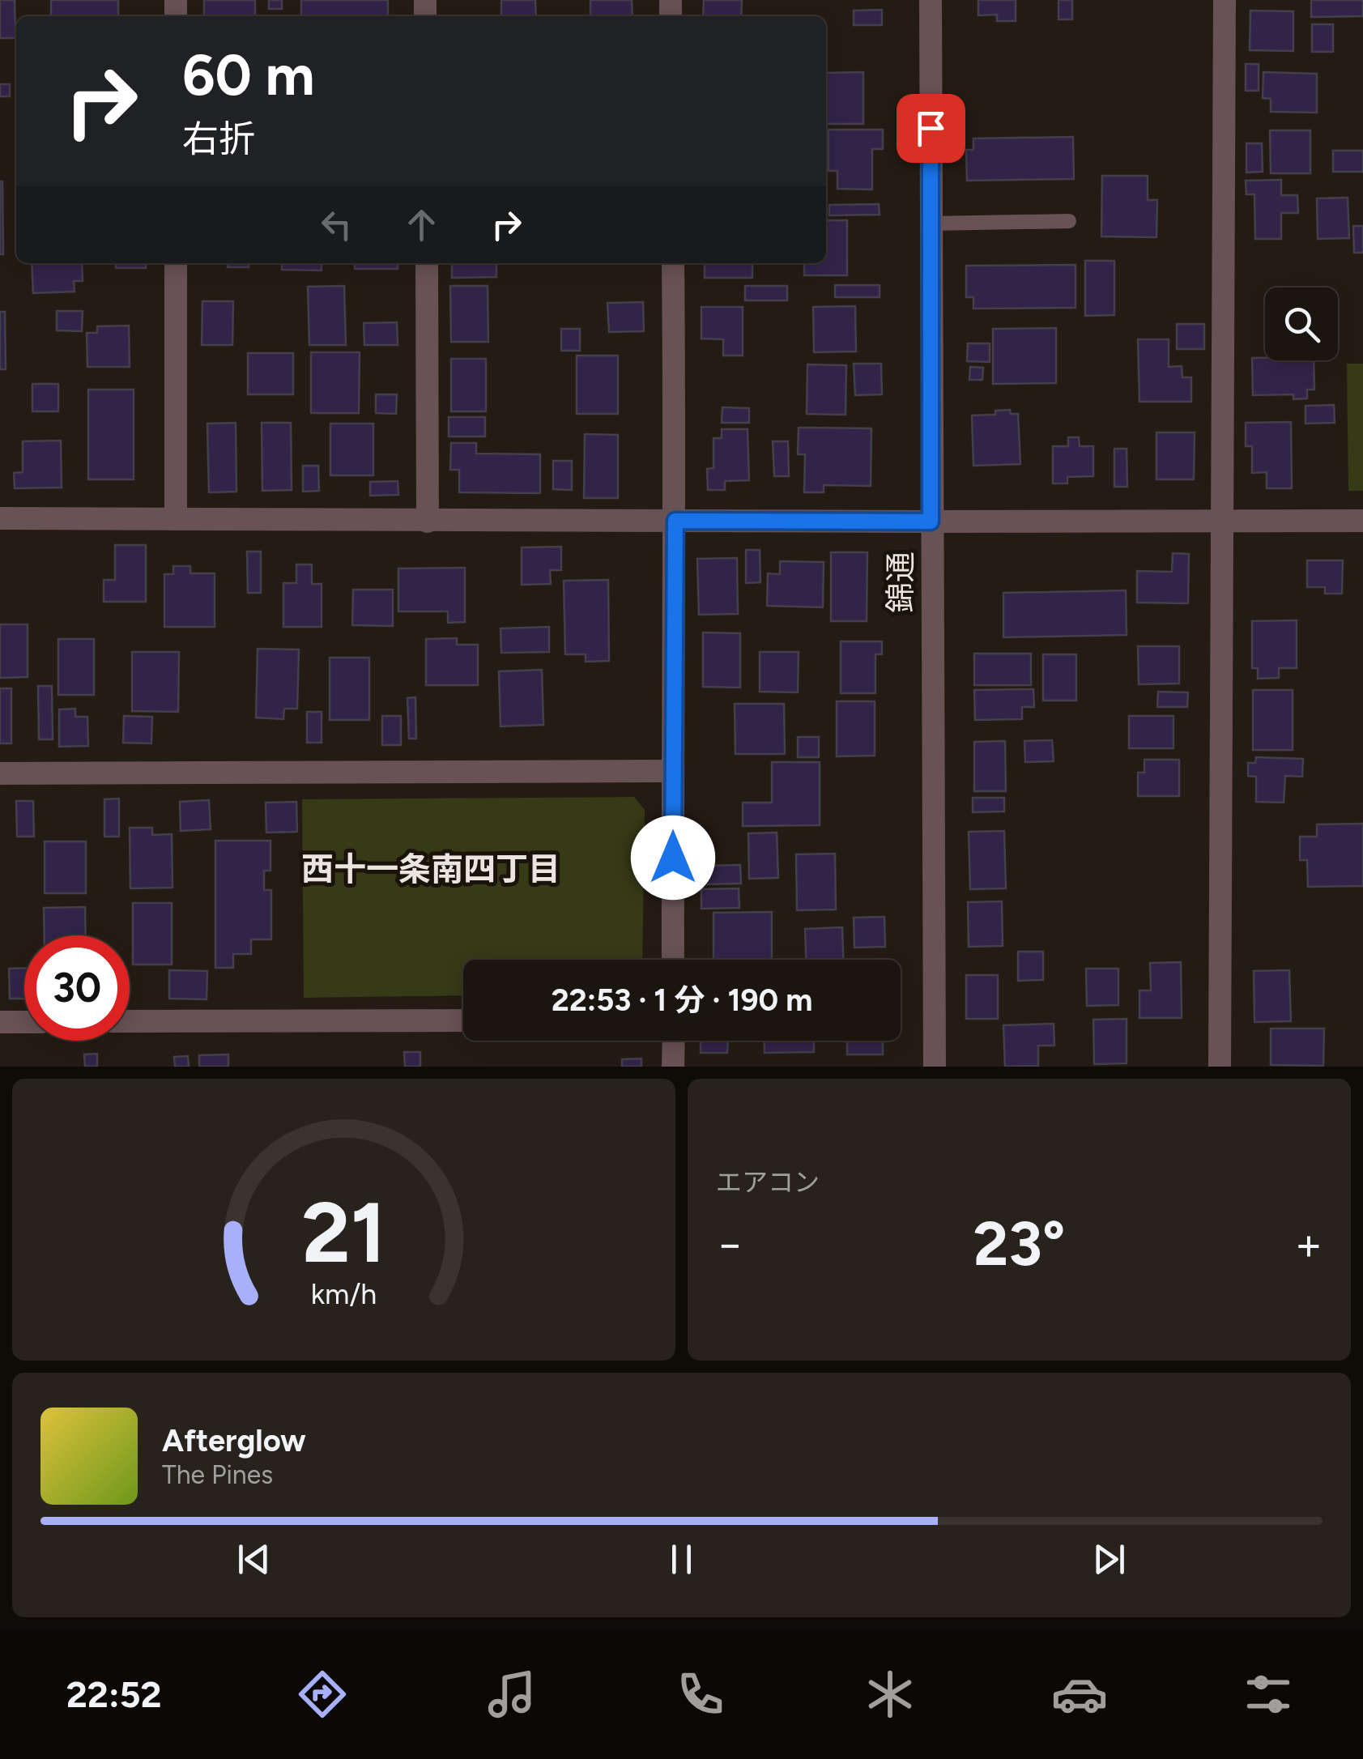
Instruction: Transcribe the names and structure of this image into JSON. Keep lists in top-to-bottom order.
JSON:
{
  "streets": {
    "street": ["錦通"]
  },
  "districts": ["西十一条南四丁目"],
  "page": {
    "turn": ["60 m", "右折"],
    "limit": "30",
    "trip": "22:53 · 1 分 · 190 m",
    "tile": "エアコン",
    "heat": ["−", "23°", "+"],
    "song": ["Afterglow", "The Pines"],
    "tabs": "22:52",
    "gauge": ["21", "km/h"]
  }
}
